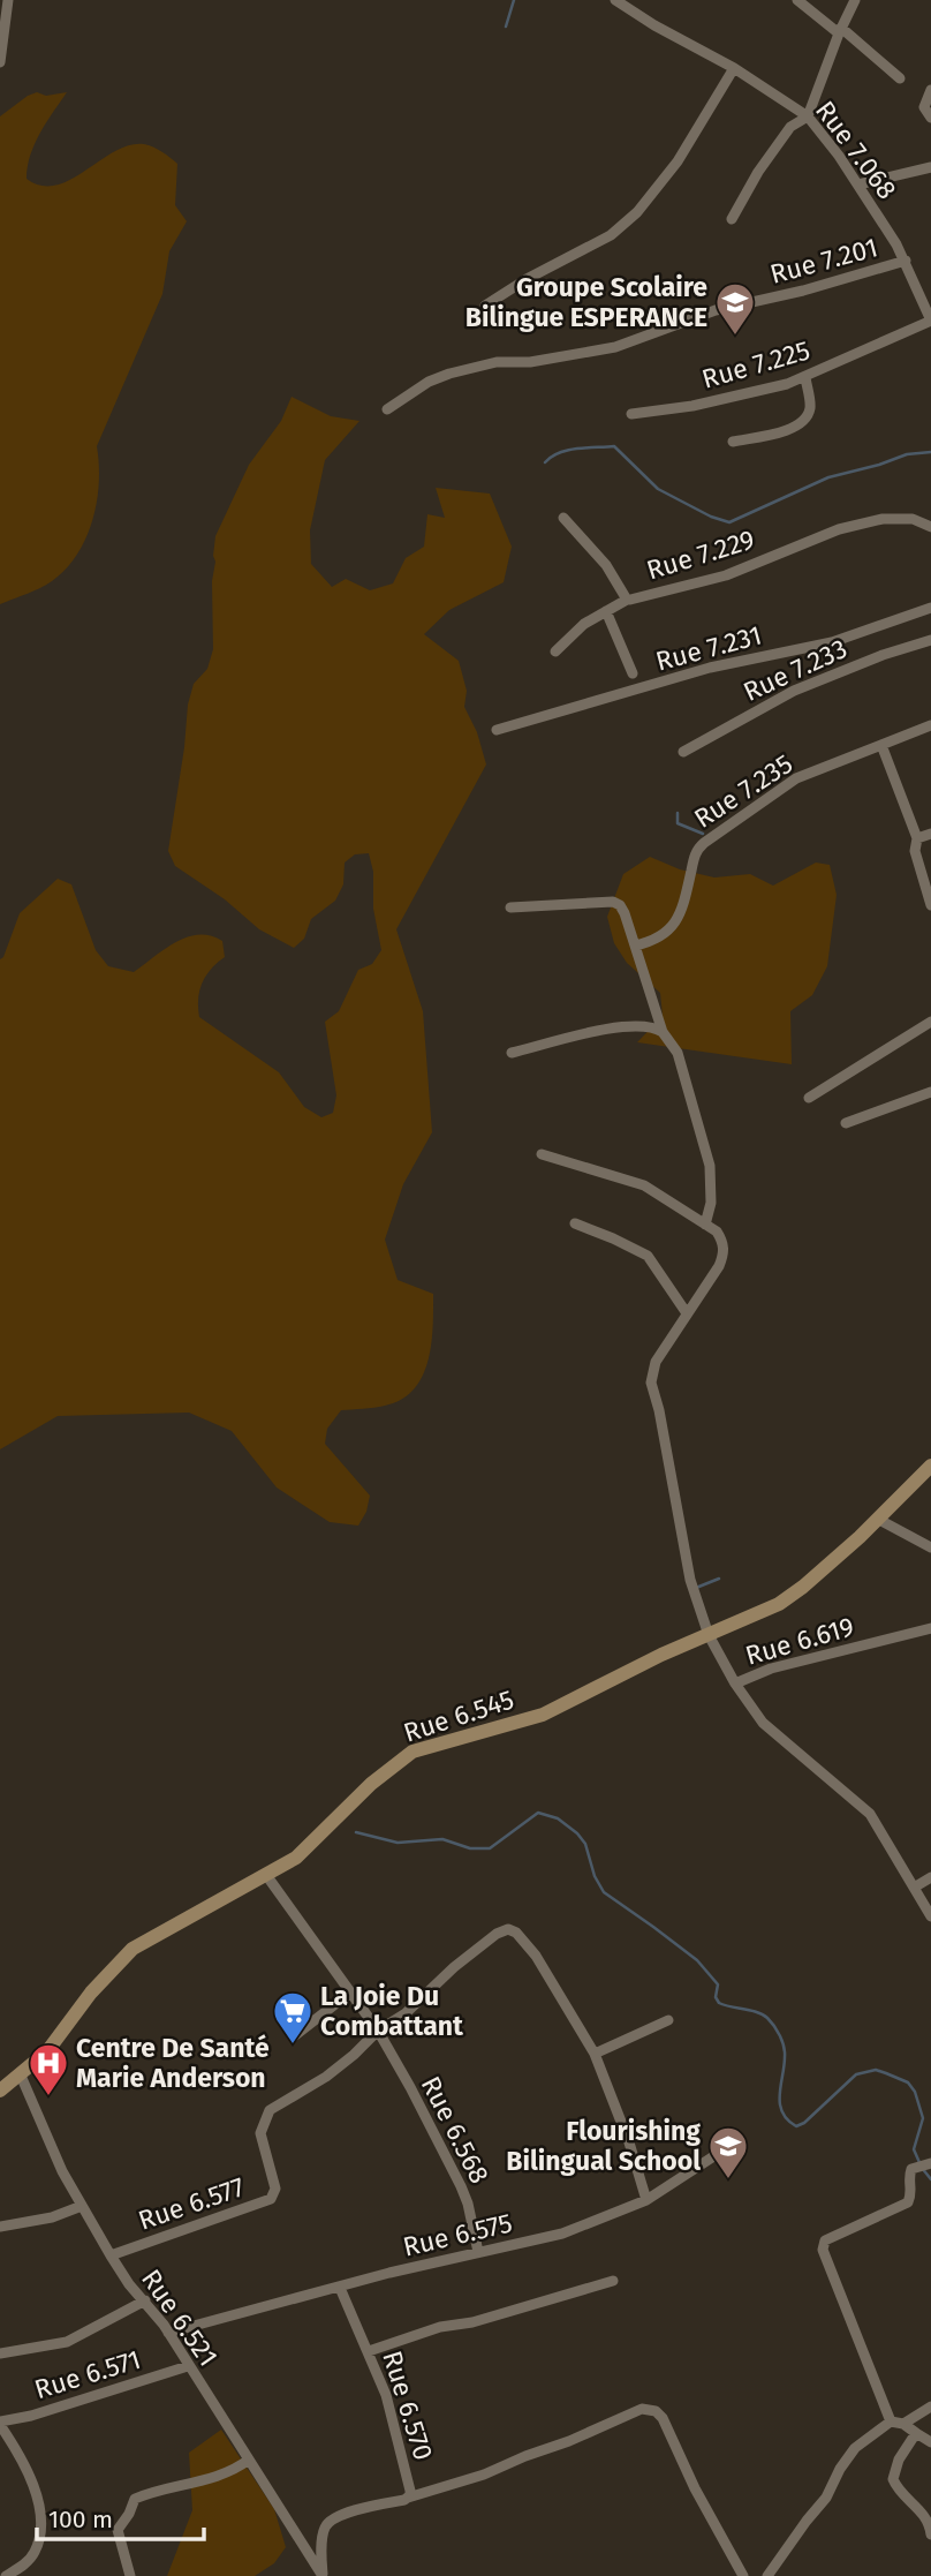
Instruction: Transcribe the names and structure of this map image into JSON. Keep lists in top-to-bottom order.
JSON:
{
  "streets": {
    "street": [
      "Rue 7.068",
      "Rue 7.201",
      "Rue 7.225",
      "Rue 7.229",
      "Rue 7.231",
      "Rue 7.233",
      "Rue 7.235",
      "Rue 6.619",
      "Rue 6.545",
      "Rue 6.568",
      "Rue 6.577",
      "Rue 6.575",
      "Rue 6.521",
      "Rue 6.571",
      "Rue 6.570"
    ]
  },
  "crossings": [
    ["Rue 7.068", "Rue 7.201"],
    ["Rue 7.068", "Rue 7.225"],
    ["Rue 6.619", "Rue 6.545"],
    ["Rue 6.545", "Rue 6.568"],
    ["Rue 6.545", "Rue 6.521"],
    ["Rue 6.568", "Rue 6.577"],
    ["Rue 6.568", "Rue 6.575"],
    ["Rue 6.577", "Rue 6.521"],
    ["Rue 6.575", "Rue 6.521"],
    ["Rue 6.575", "Rue 6.570"],
    ["Rue 6.521", "Rue 6.571"],
    ["Rue 6.521", "Rue 6.570"]
  ],
  "places": {
    "school or university": ["Groupe Scolaire Bilingue ESPERANCE", "Flourishing Bilingual School"],
    "supermarket": ["La Joie Du Combattant"],
    "hospital": ["Centre De Santé Marie Anderson"]
  },
  "scale_bar": "100 m"
}
